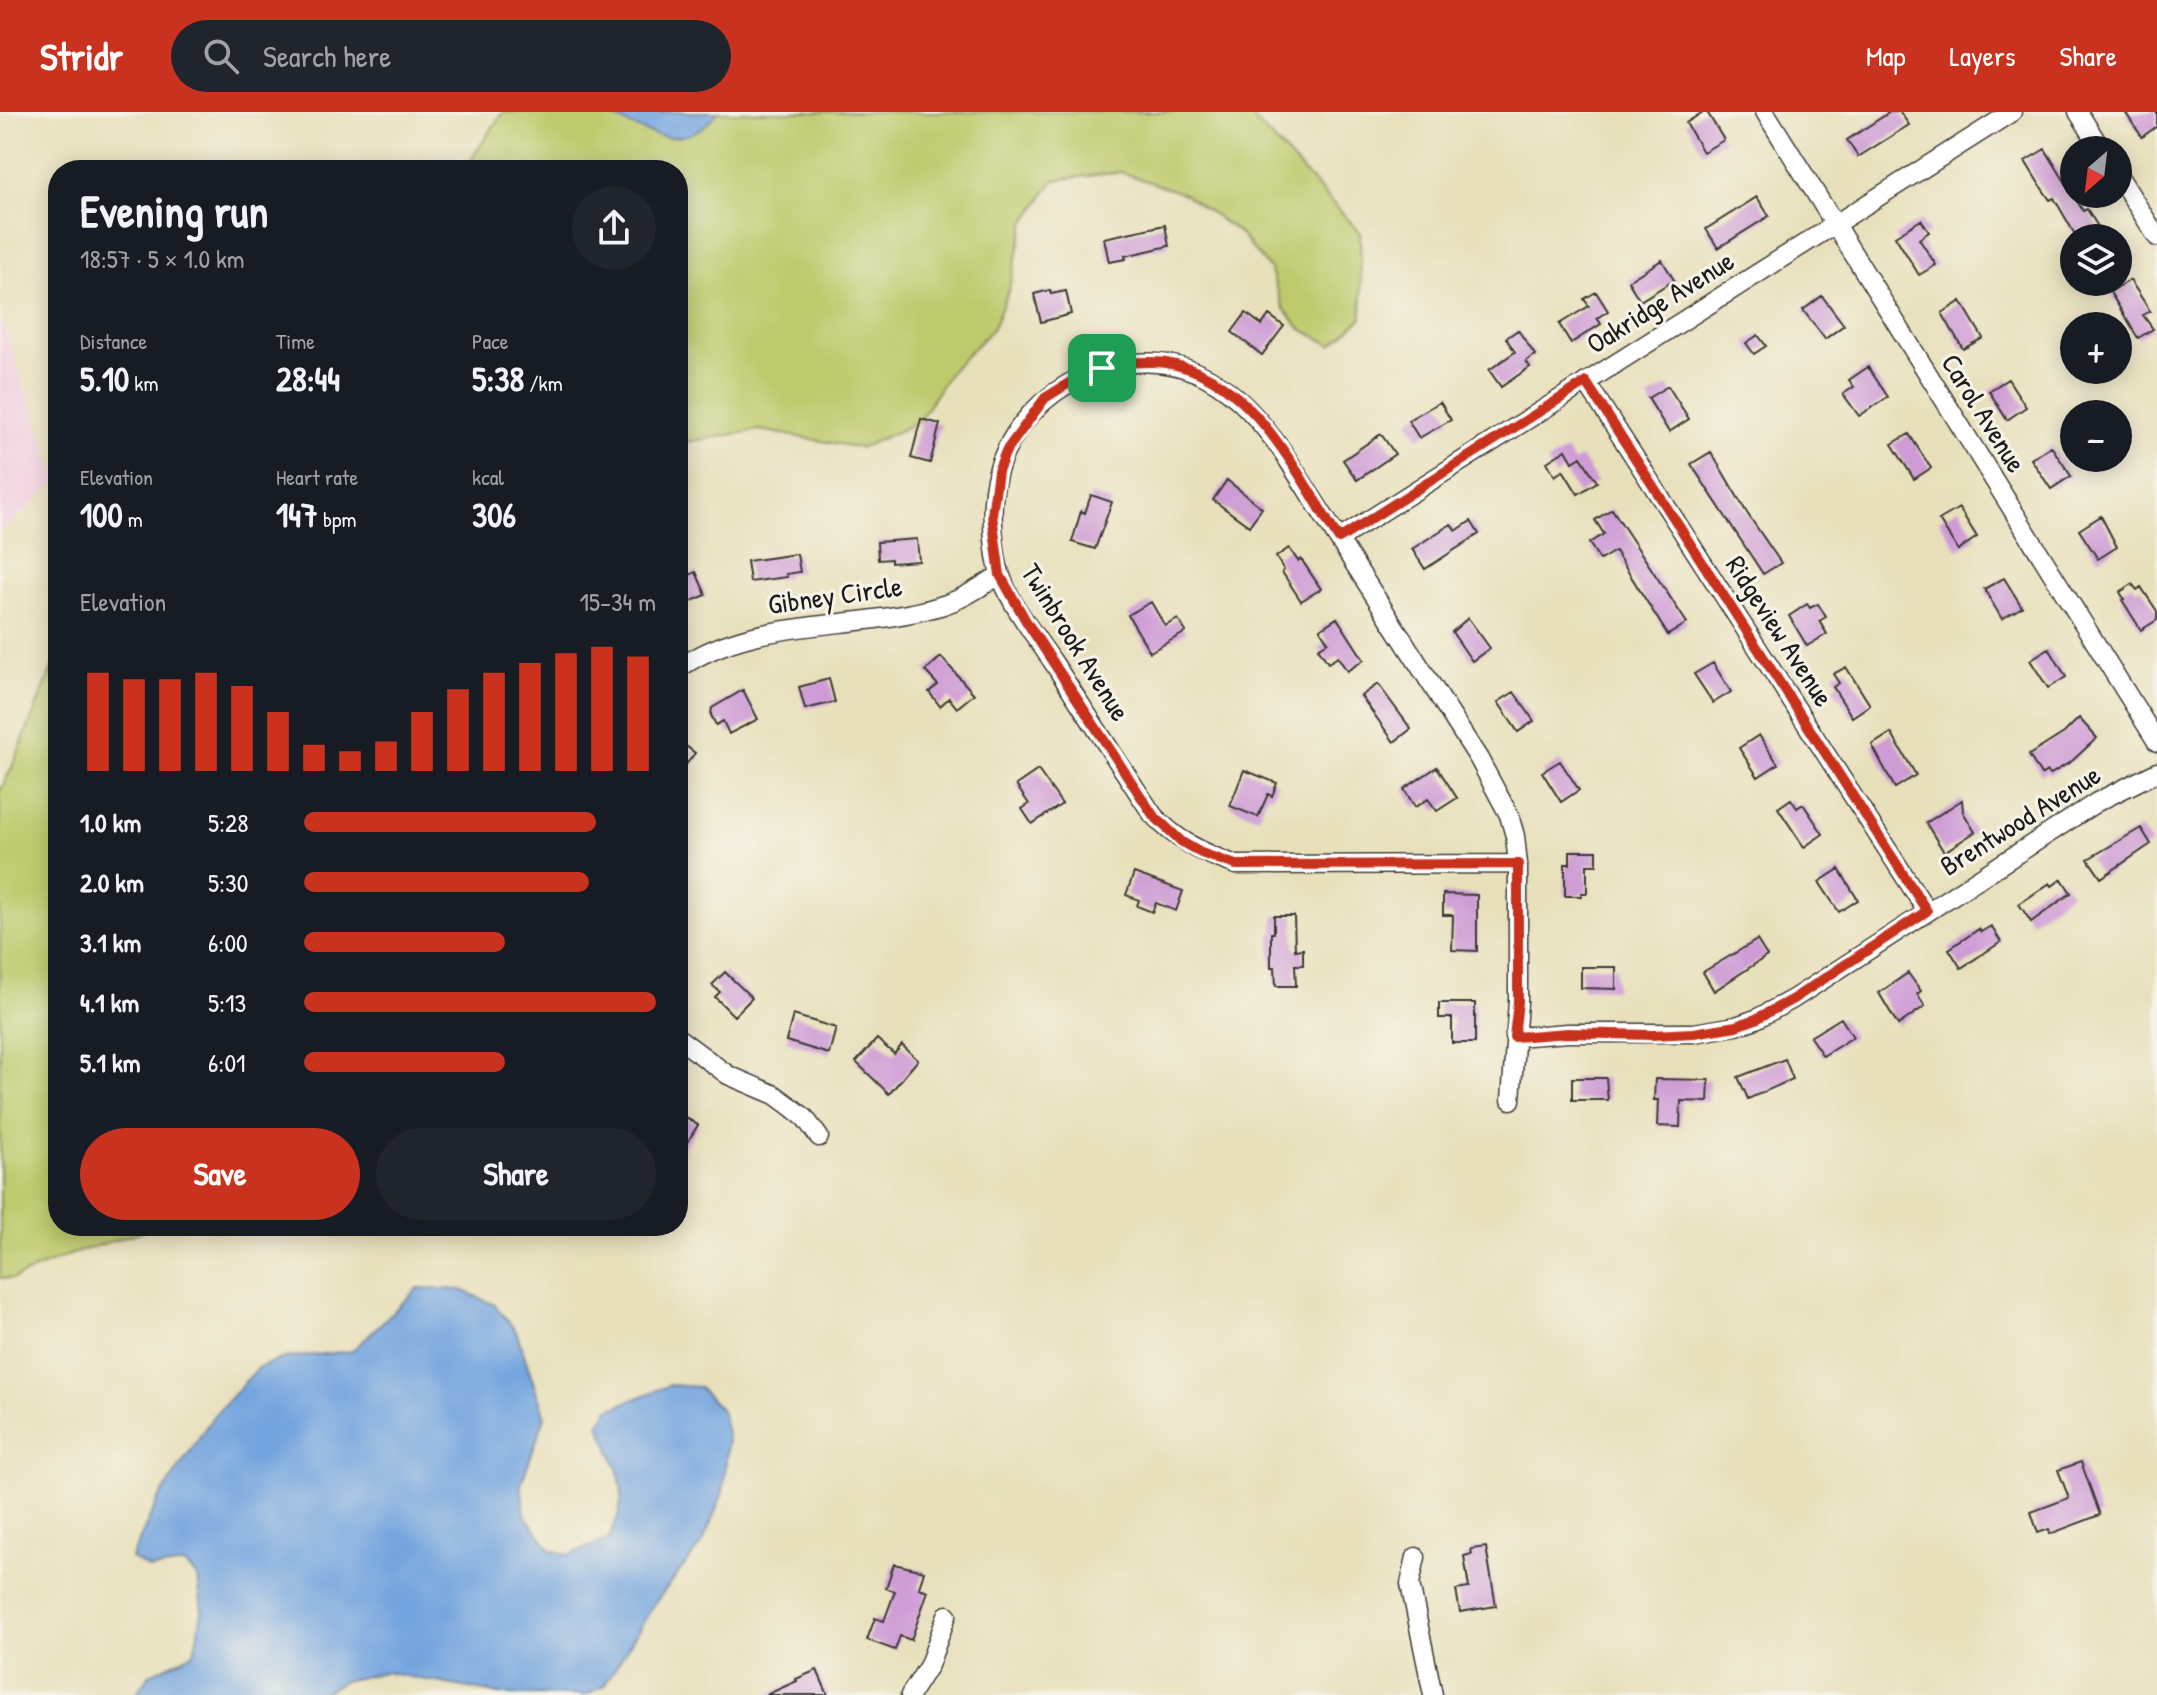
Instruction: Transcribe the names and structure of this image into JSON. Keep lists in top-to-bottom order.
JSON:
{
  "streets": {
    "street": [
      "Oakridge Avenue",
      "Carol Avenue",
      "Gibney Circle",
      "Ridgeview Avenue",
      "Twinbrook Avenue",
      "Brentwood Avenue"
    ]
  },
  "crossings": [
    ["Oakridge Avenue", "Carol Avenue"],
    ["Oakridge Avenue", "Ridgeview Avenue"],
    ["Oakridge Avenue", "Twinbrook Avenue"],
    ["Gibney Circle", "Twinbrook Avenue"],
    ["Ridgeview Avenue", "Brentwood Avenue"],
    ["Twinbrook Avenue", "Brentwood Avenue"]
  ],
  "north": "bottom left",
  "page": {
    "header": "Stridr",
    "search": "Search here",
    "nav": ["Map", "Layers", "Share"],
    "map_buttons": ["+", "−"],
    "heading": ["Evening run", "18:57 · 5 × 1.0 km"],
    "stats": [
      ["Distance", "5.10 km"],
      ["Time", "28:44"],
      ["Pace", "5:38 /km"],
      ["Elevation", "100 m"],
      ["Heart rate", "147 bpm"],
      ["kcal", "306"]
    ],
    "chart": ["Elevation", "15–34 m"],
    "list": [
      {
        "name": "1.0 km",
        "note": "5:28"
      },
      {
        "name": "2.0 km",
        "note": "5:30"
      },
      {
        "name": "3.1 km",
        "note": "6:00"
      },
      {
        "name": "4.1 km",
        "note": "5:13"
      },
      {
        "name": "5.1 km",
        "note": "6:01"
      }
    ],
    "buttons": ["Save", "Share"]
  }
}
